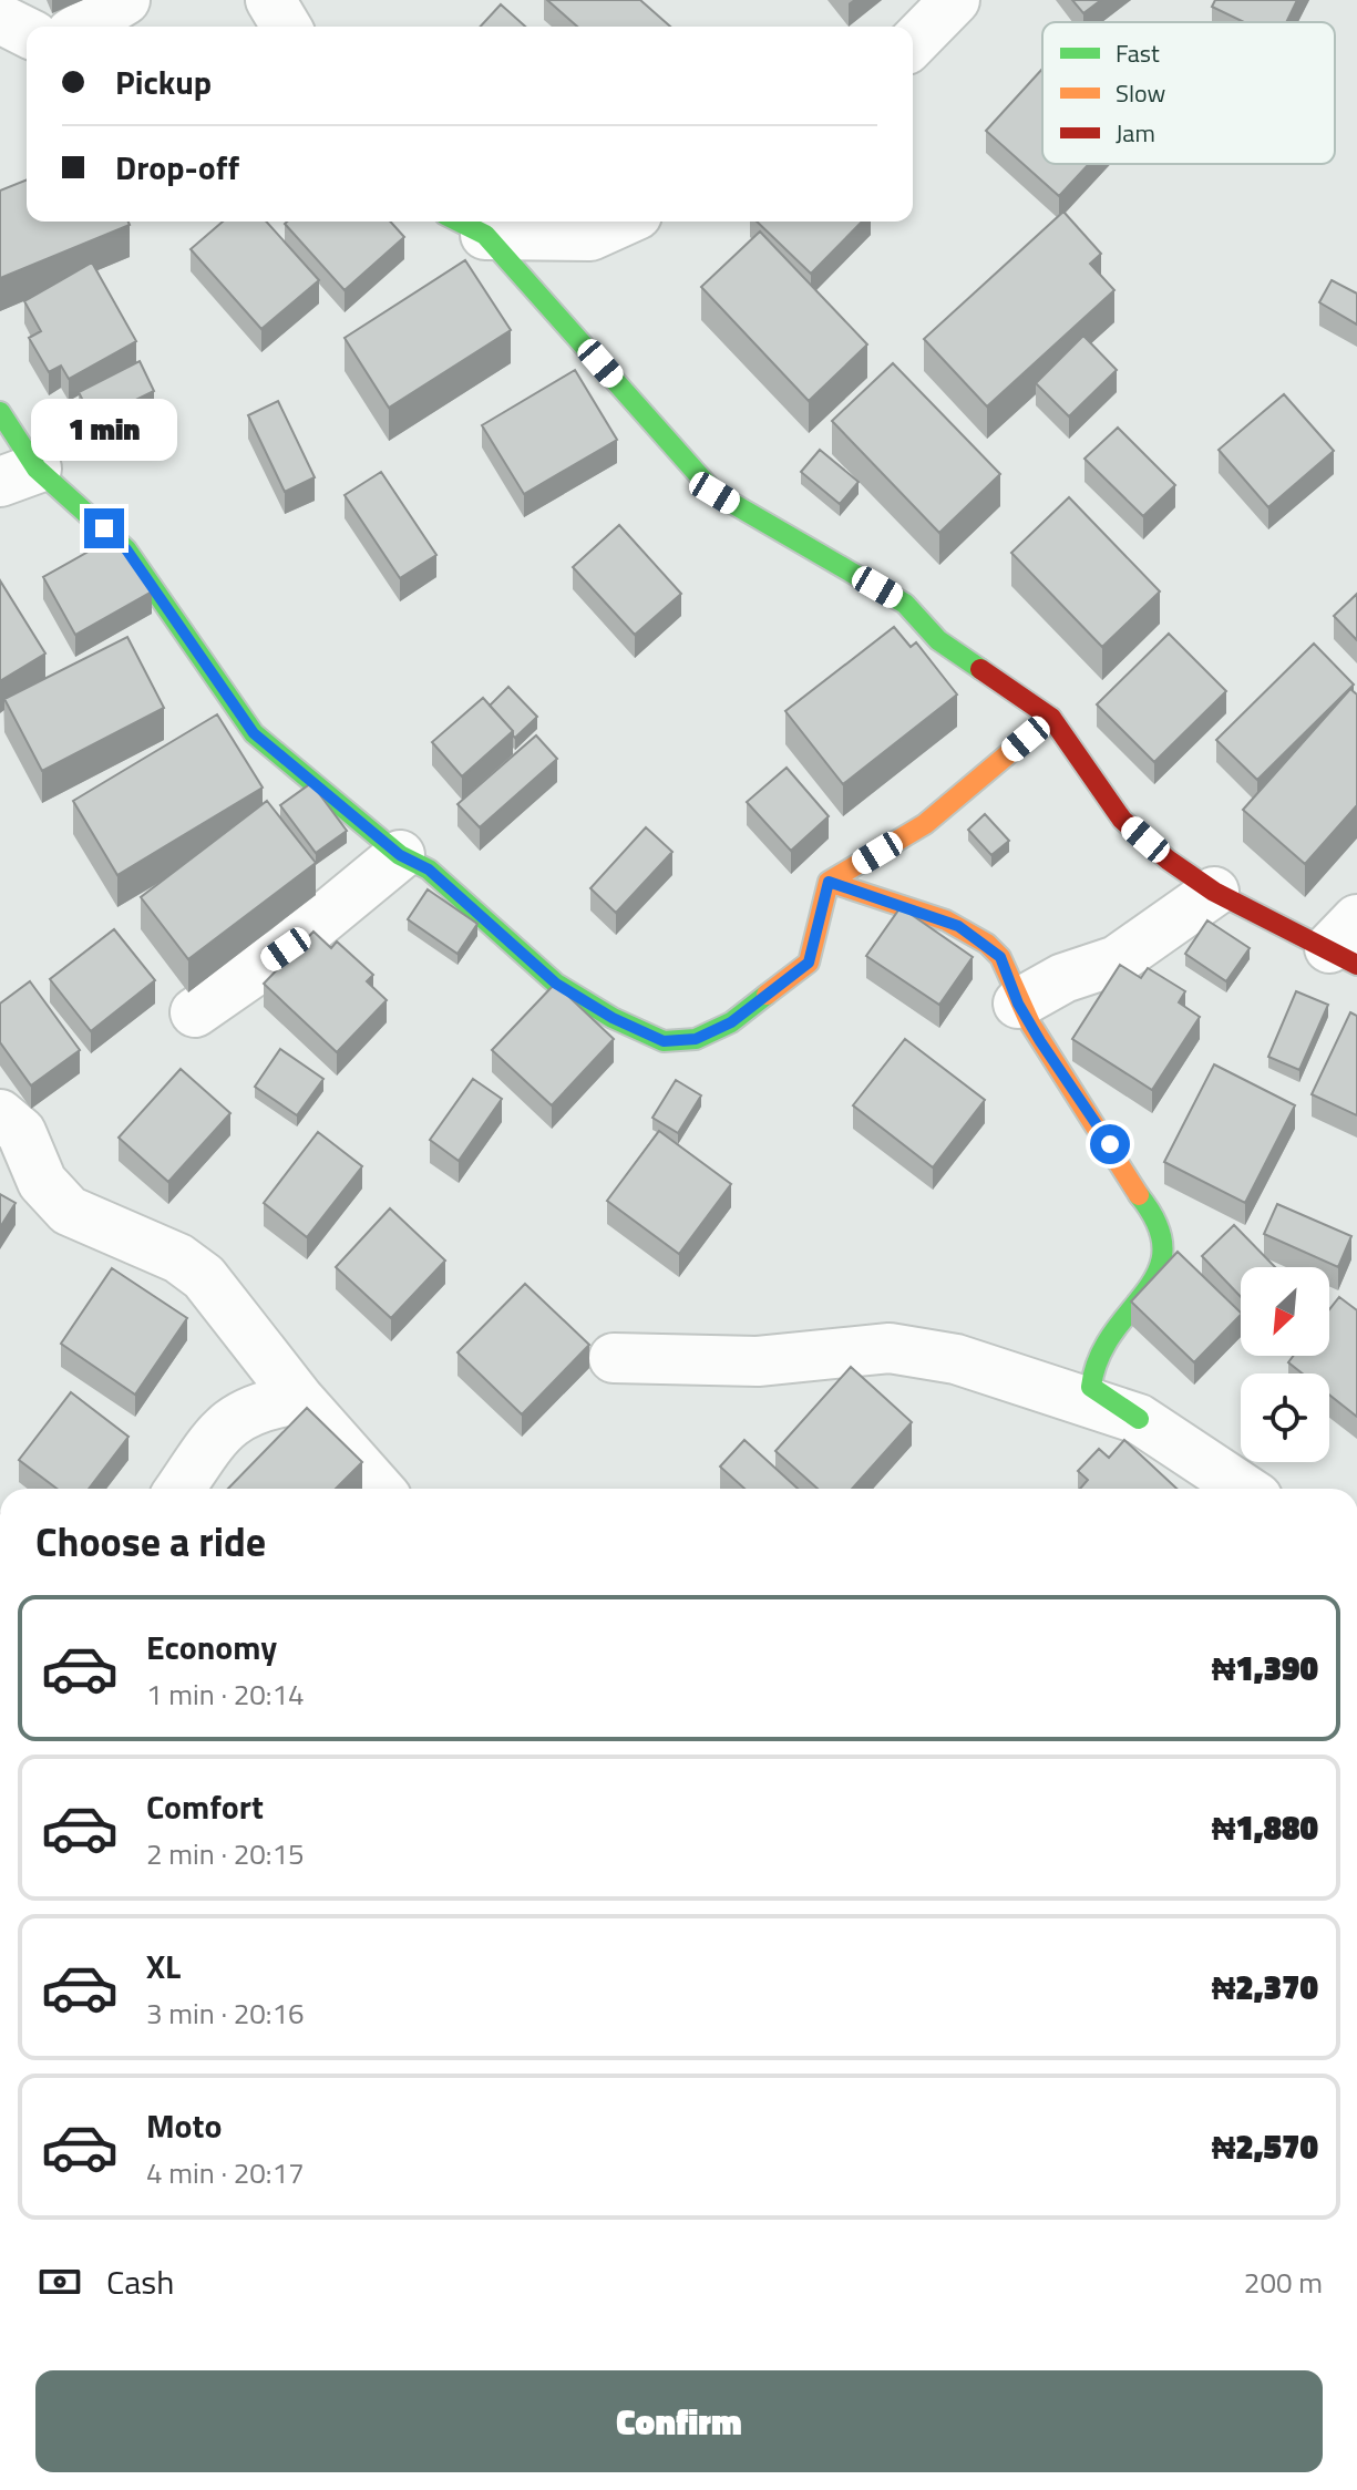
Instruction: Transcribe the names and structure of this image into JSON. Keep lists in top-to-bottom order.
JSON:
{
  "legend": ["Fast", "Slow", "Jam"],
  "north": "bottom left",
  "page": {
    "banner": ["Pickup", "Drop-off"],
    "bubble": "1 min",
    "heading": "Choose a ride",
    "list": [
      {
        "name": "Economy",
        "note": "1 min · 20:14",
        "value": "₦1,390"
      },
      {
        "name": "Comfort",
        "note": "2 min · 20:15",
        "value": "₦1,880"
      },
      {
        "name": "XL",
        "note": "3 min · 20:16",
        "value": "₦2,370"
      },
      {
        "name": "Moto",
        "note": "4 min · 20:17",
        "value": "₦2,570"
      }
    ],
    "pay": ["Cash", "200 m"],
    "buttons": "Confirm"
  }
}
